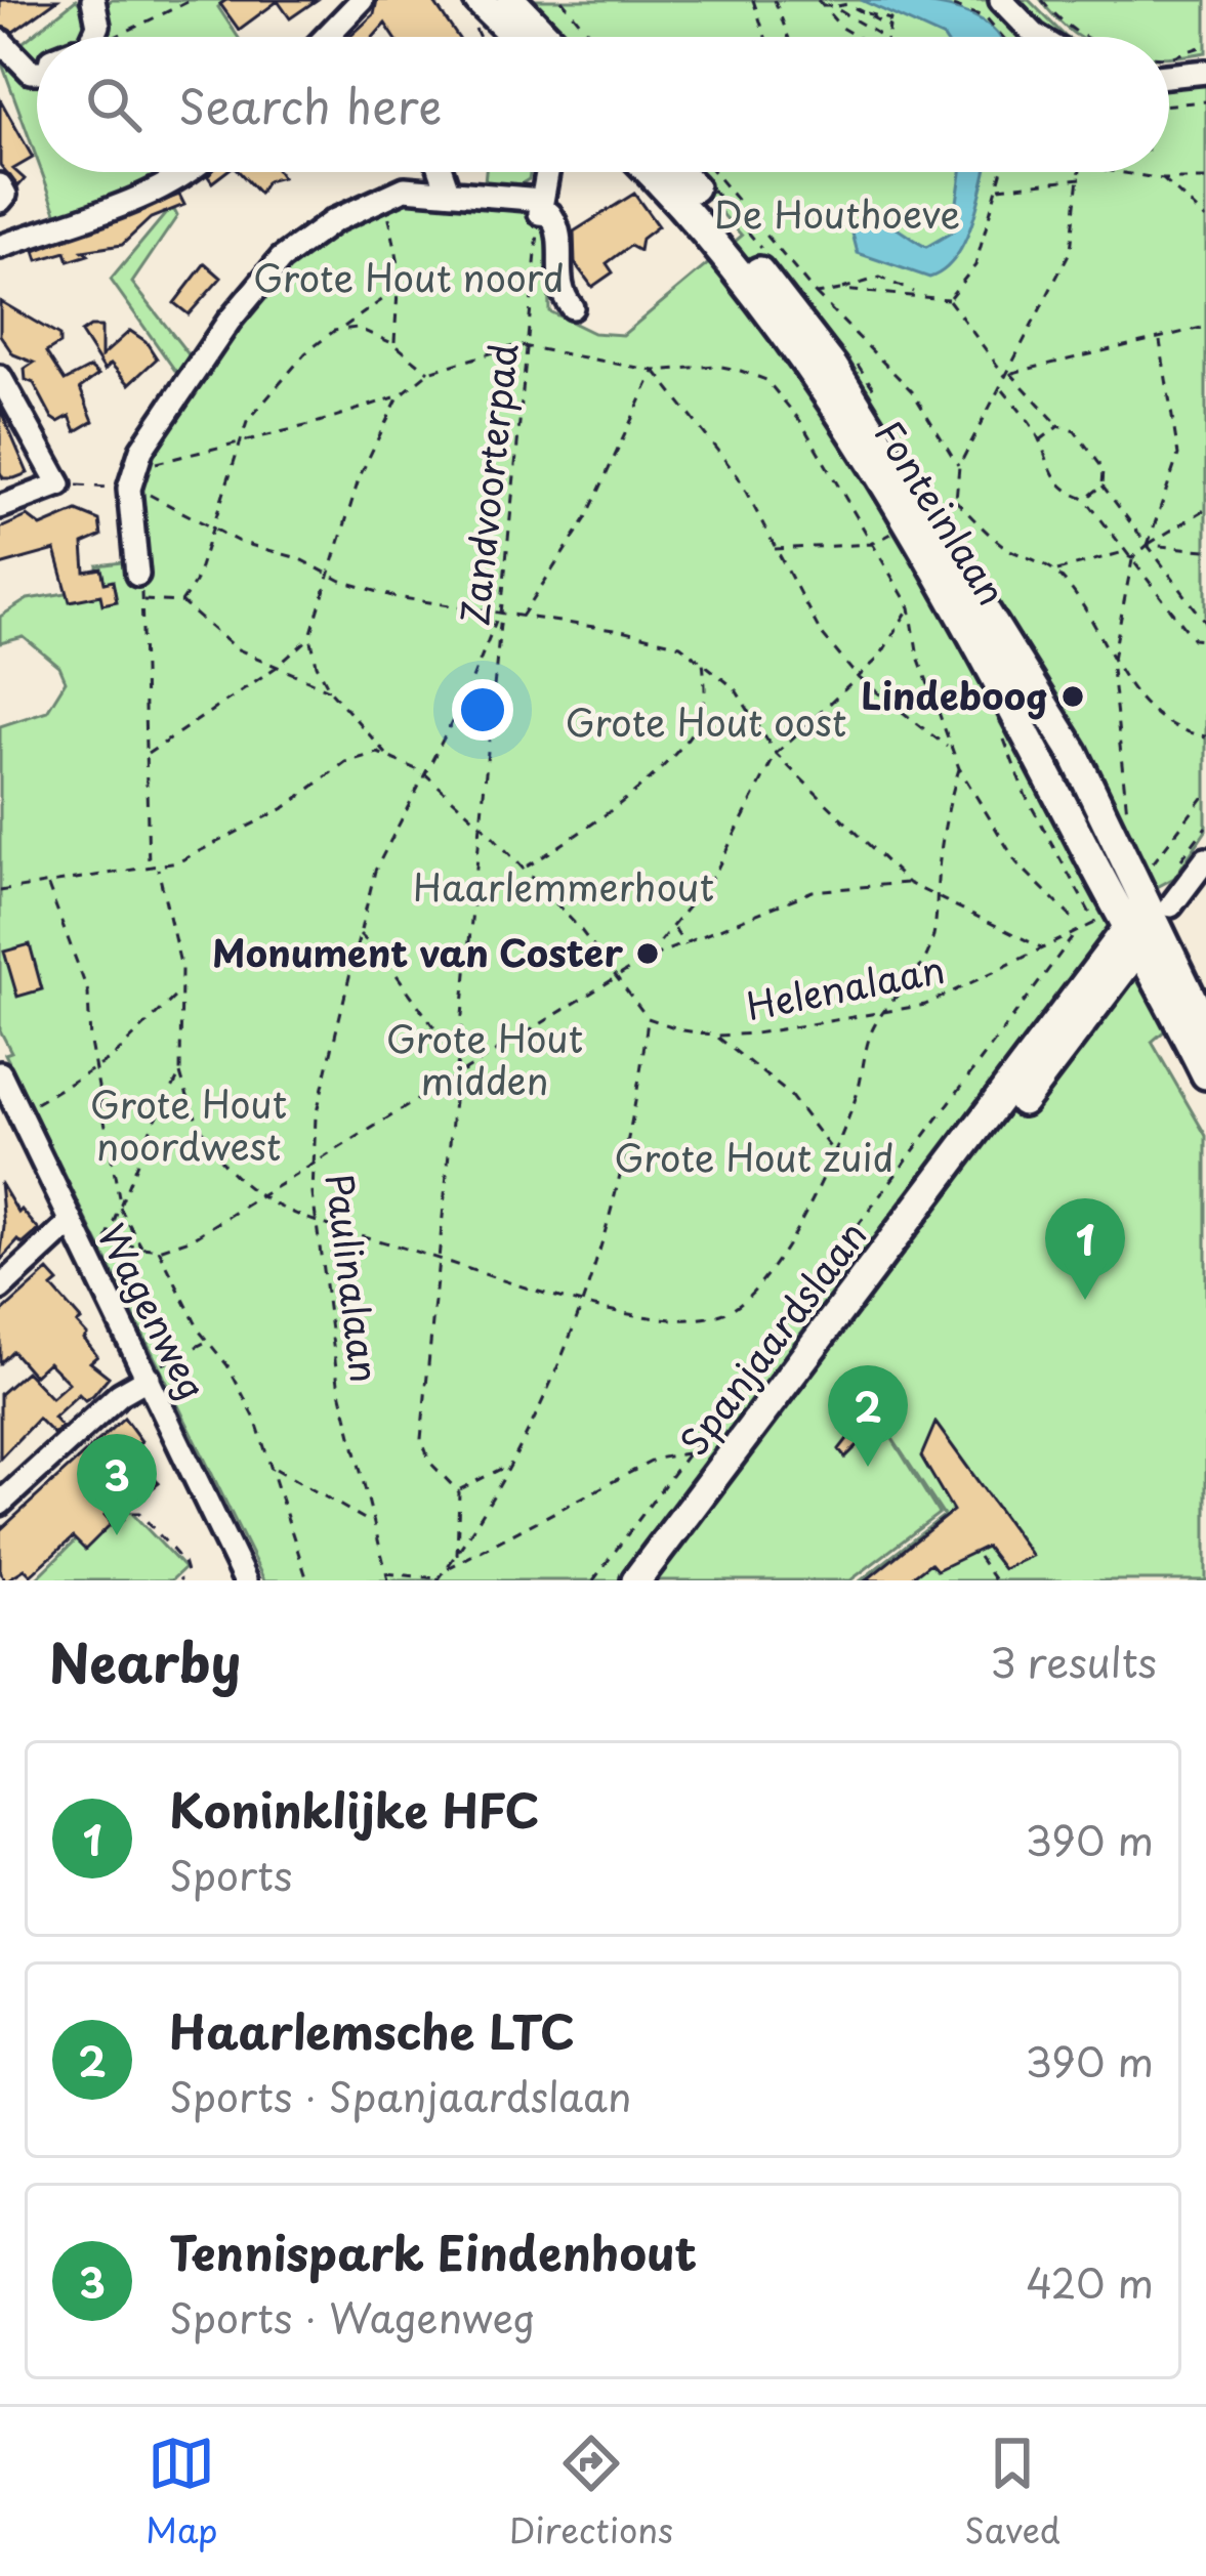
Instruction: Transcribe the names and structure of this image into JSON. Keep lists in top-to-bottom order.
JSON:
{
  "streets": {
    "main road": ["Fonteinlaan", "Spanjaardslaan"],
    "street": ["Wagenweg"],
    "path": ["Zandvoorterpad", "Helenalaan", "Paulinalaan"]
  },
  "crossings": [
    ["Zandvoorterpad", "Paulinalaan"],
    ["Fonteinlaan", "Spanjaardslaan"],
    ["Helenalaan", "Spanjaardslaan"]
  ],
  "parks": [
    "De Houthoeve",
    "Grote Hout noord",
    "Grote Hout oost",
    "Haarlemmerhout",
    "Grote Hout midden",
    "Grote Hout noordwest",
    "Grote Hout zuid"
  ],
  "places": ["Lindeboog", "Monument van Coster"],
  "page": {
    "search": "Search here",
    "pins": ["1", "2", "3"],
    "heading": ["Nearby", "3 results"],
    "list": [
      {
        "mark": "1",
        "name": "Koninklijke HFC",
        "note": "Sports",
        "value": "390 m"
      },
      {
        "mark": "2",
        "name": "Haarlemsche LTC",
        "note": "Sports · Spanjaardslaan",
        "value": "390 m"
      },
      {
        "mark": "3",
        "name": "Tennispark Eindenhout",
        "note": "Sports · Wagenweg",
        "value": "420 m"
      }
    ],
    "nav": ["Map", "Directions", "Saved"]
  }
}
